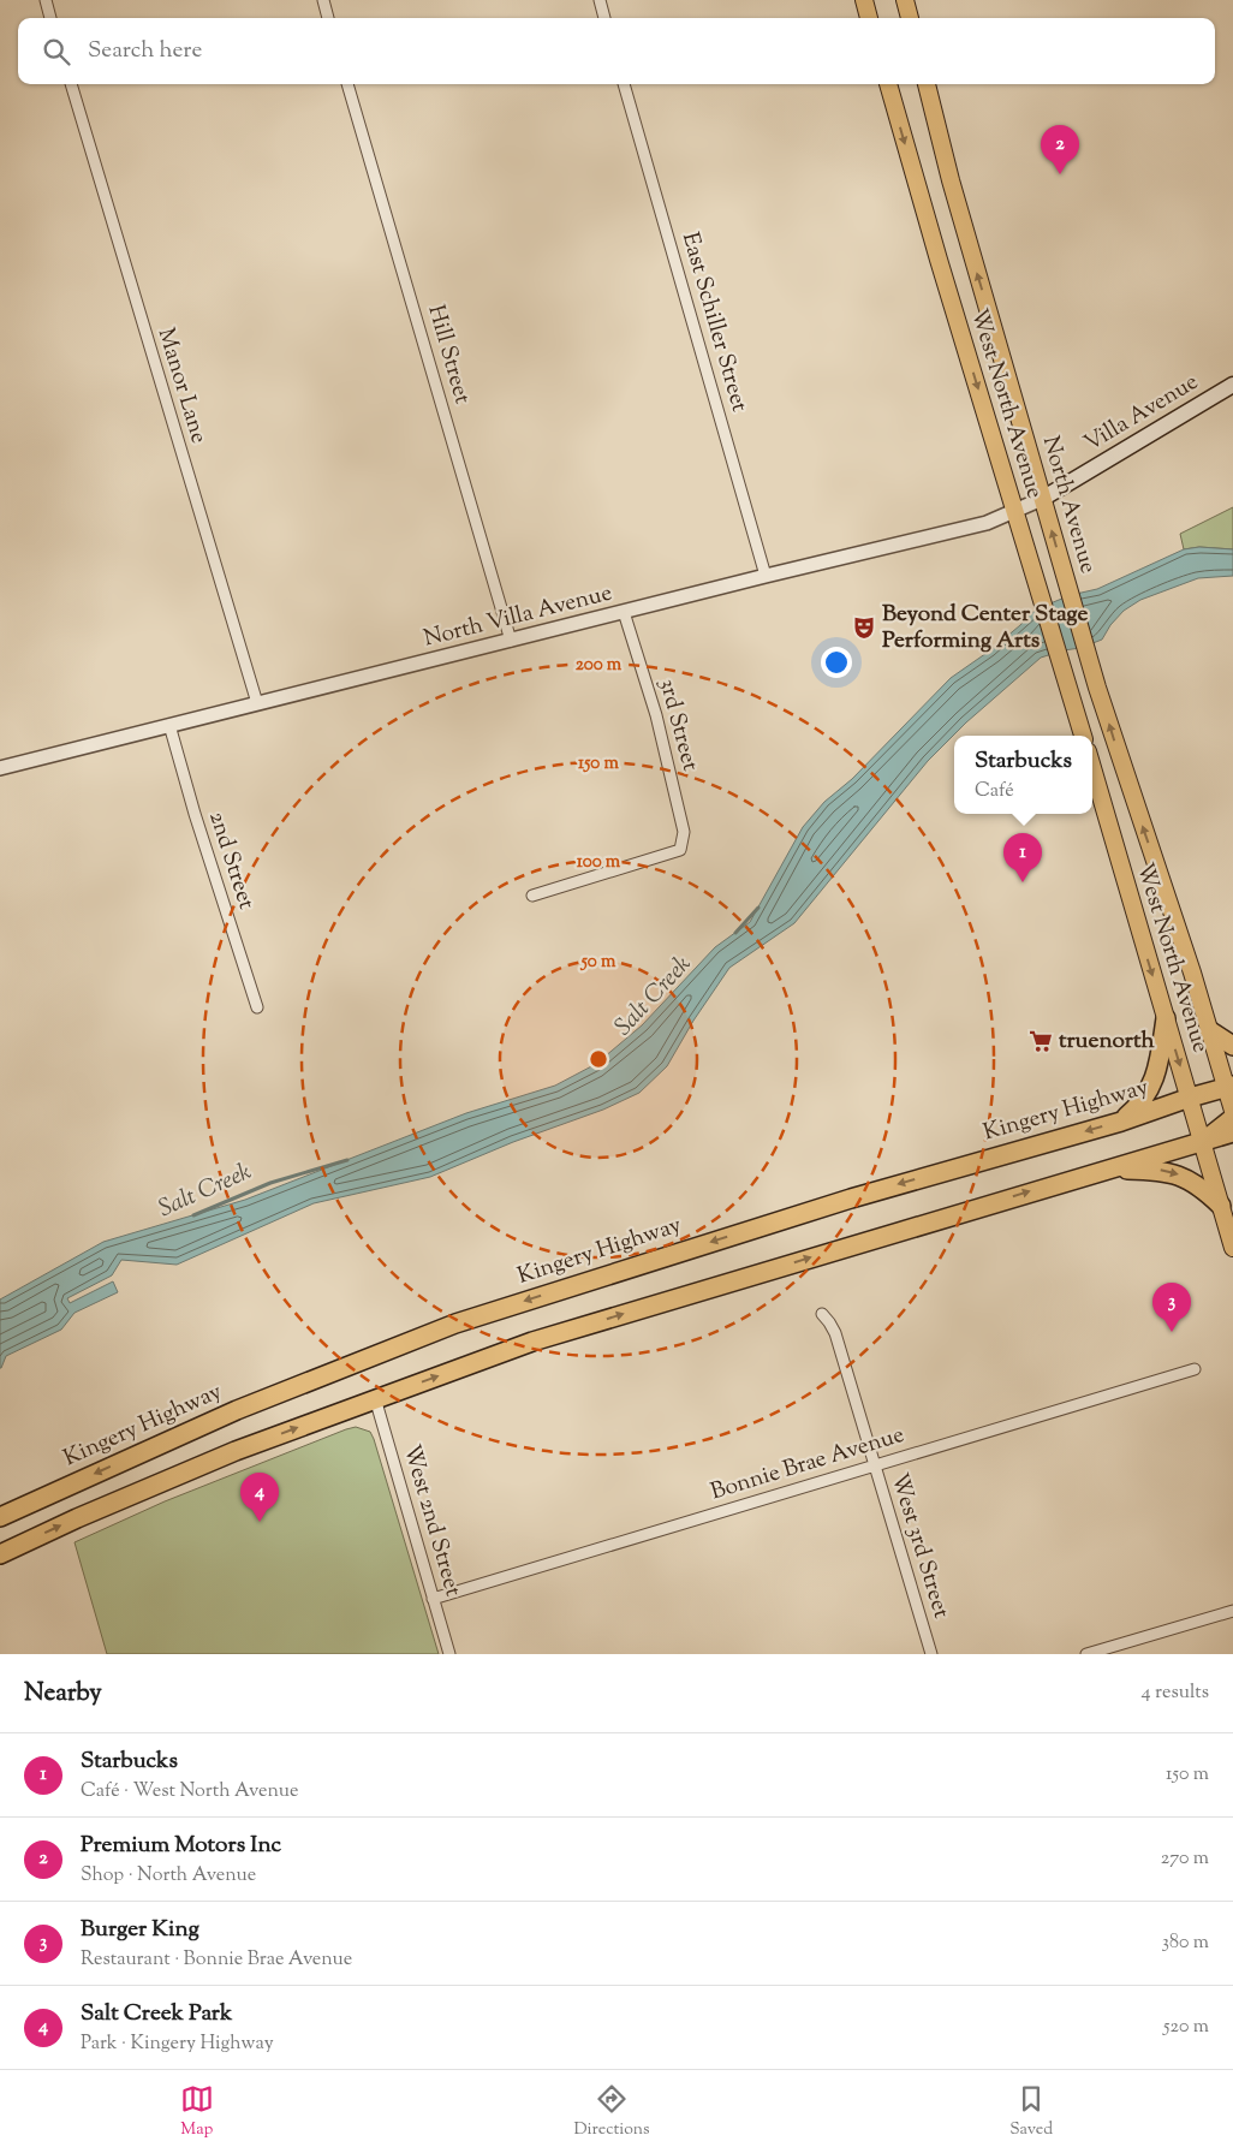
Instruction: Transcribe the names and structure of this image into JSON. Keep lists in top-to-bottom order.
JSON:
{
  "streets": {
    "highway": ["Kingery Highway"],
    "main road": ["West North Avenue", "Villa Avenue", "North Avenue"],
    "street": [
      "East Schiller Street",
      "Hill Street",
      "Manor Lane",
      "North Villa Avenue",
      "3rd Street",
      "2nd Street",
      "Bonnie Brae Avenue",
      "West 2nd Street",
      "West 3rd Street"
    ]
  },
  "crossings": [
    ["East Schiller Street", "North Villa Avenue"],
    ["Hill Street", "North Villa Avenue"],
    ["Manor Lane", "North Villa Avenue"],
    ["West North Avenue", "North Villa Avenue"],
    ["West North Avenue", "Kingery Highway"],
    ["Villa Avenue", "North Avenue"],
    ["Villa Avenue", "North Villa Avenue"],
    ["North Avenue", "North Villa Avenue"],
    ["North Avenue", "Kingery Highway"],
    ["North Villa Avenue", "3rd Street"],
    ["North Villa Avenue", "2nd Street"],
    ["Bonnie Brae Avenue", "West 2nd Street"],
    ["Bonnie Brae Avenue", "West 3rd Street"]
  ],
  "one_way": ["West North Avenue", "North Avenue"],
  "water": ["Salt Creek"],
  "places": {
    "theatre": ["Beyond Center Stage Performing Arts"],
    "supermarket": ["truenorth"]
  },
  "page": {
    "search": "Search here",
    "pins": [
      "2",
      "1",
      "3",
      "4"
    ],
    "popup": ["Starbucks", "Café"],
    "heading": ["Nearby", "4 results"],
    "list": [
      {
        "mark": "1",
        "name": "Starbucks",
        "note": "Café · West North Avenue",
        "value": "150 m"
      },
      {
        "mark": "2",
        "name": "Premium Motors Inc",
        "note": "Shop · North Avenue",
        "value": "270 m"
      },
      {
        "mark": "3",
        "name": "Burger King",
        "note": "Restaurant · Bonnie Brae Avenue",
        "value": "380 m"
      },
      {
        "mark": "4",
        "name": "Salt Creek Park",
        "note": "Park · Kingery Highway",
        "value": "520 m"
      }
    ],
    "nav": ["Map", "Directions", "Saved"]
  },
  "rings": [
    "200 m",
    "150 m",
    "100 m",
    "50 m"
  ]
}
